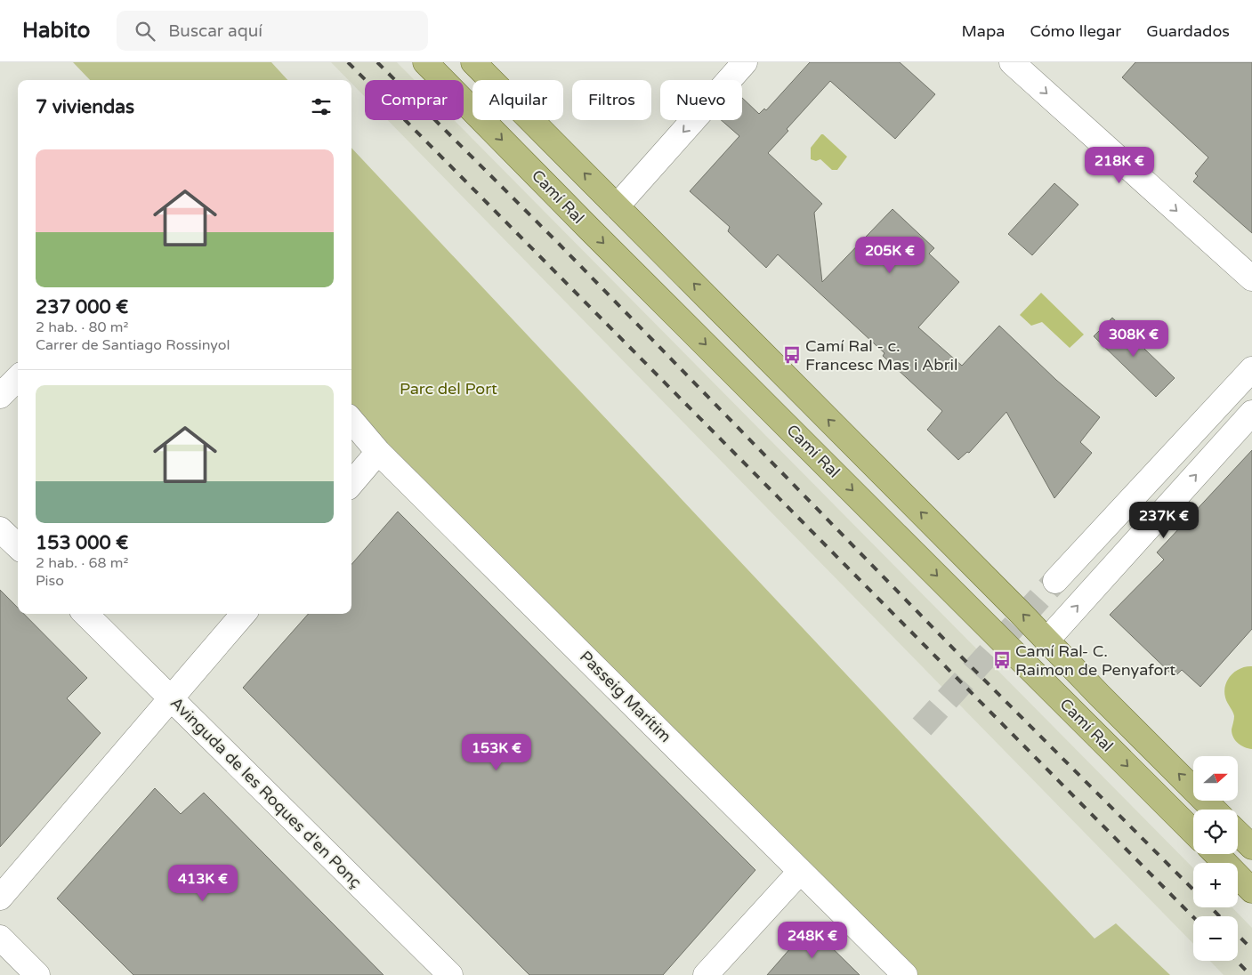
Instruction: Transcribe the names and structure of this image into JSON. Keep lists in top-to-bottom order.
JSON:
{
  "streets": {
    "main road": ["Camí Ral"],
    "street": ["Passeig Marítim", "Avinguda de les Roques d'en Ponç"]
  },
  "parks": ["Parc del Port"],
  "places": {
    "bus stop": ["Camí Ral - c. Francesc Mas i Abril", "Camí Ral- C. Raimon de Penyafort"]
  },
  "north": "right",
  "page": {
    "header": "Habito",
    "search": "Buscar aquí",
    "nav": ["Mapa", "Cómo llegar", "Guardados"],
    "chip": [
      "Comprar",
      "Alquilar",
      "Filtros",
      "Nuevo"
    ],
    "heading": "7 viviendas",
    "list": [
      {
        "name": "237 000 €",
        "note": "2 hab. · 80 m² · Carrer de Santiago Rossinyol"
      },
      {
        "name": "153 000 €",
        "note": "2 hab. · 68 m² · Piso"
      }
    ],
    "price": [
      "218K €",
      "205K €",
      "308K €",
      "237K €",
      "153K €",
      "413K €",
      "248K €"
    ],
    "map_buttons": ["+", "−"]
  }
}
